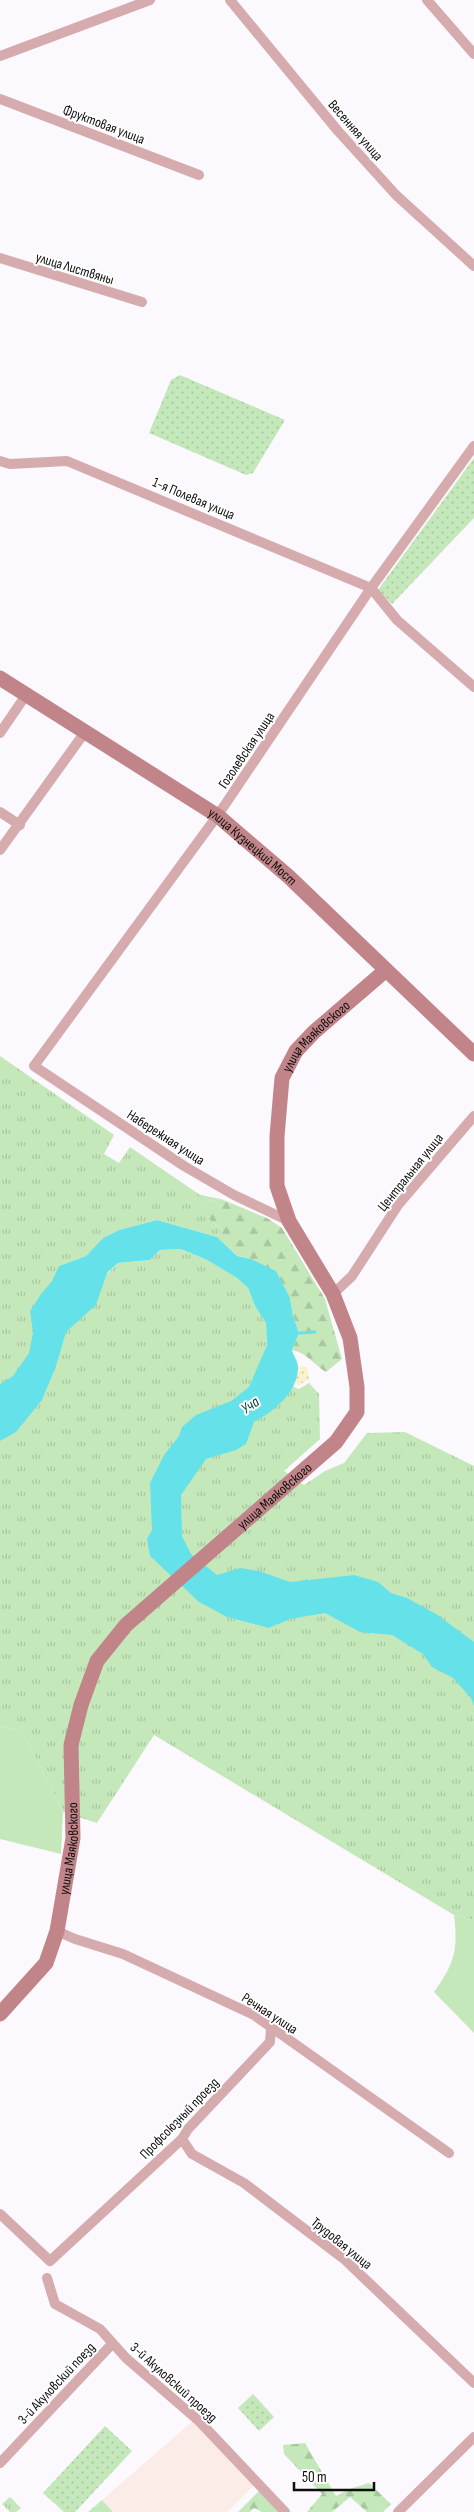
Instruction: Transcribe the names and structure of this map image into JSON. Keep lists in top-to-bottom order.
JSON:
{
  "streets": {
    "street": [
      "Фруктовая улица",
      "Весенняя улица",
      "улица Листвяны",
      "1-я Полевая улица",
      "Гоголевская улица",
      "улица Кузнецкий Мост",
      "улица Маяковского",
      "Набережная улица",
      "Центральная улица",
      "Речная улица",
      "Профсоюзный проезд",
      "Трудовая улица",
      "3-й Акуловский проезд",
      "3-й Акуловский поезд"
    ]
  },
  "crossings": [
    ["1-я Полевая улица", "Гоголевская улица"],
    ["Гоголевская улица", "улица Кузнецкий Мост"],
    ["Гоголевская улица", "Набережная улица"],
    ["улица Кузнецкий Мост", "улица Маяковского"],
    ["улица Маяковского", "Набережная улица"],
    ["улица Маяковского", "Центральная улица"],
    ["улица Маяковского", "Речная улица"],
    ["Речная улица", "Профсоюзный проезд"],
    ["Профсоюзный проезд", "Трудовая улица"],
    ["3-й Акуловский проезд", "3-й Акуловский поезд"]
  ],
  "water": ["Уча"],
  "scale_bar": "50 m"
}
